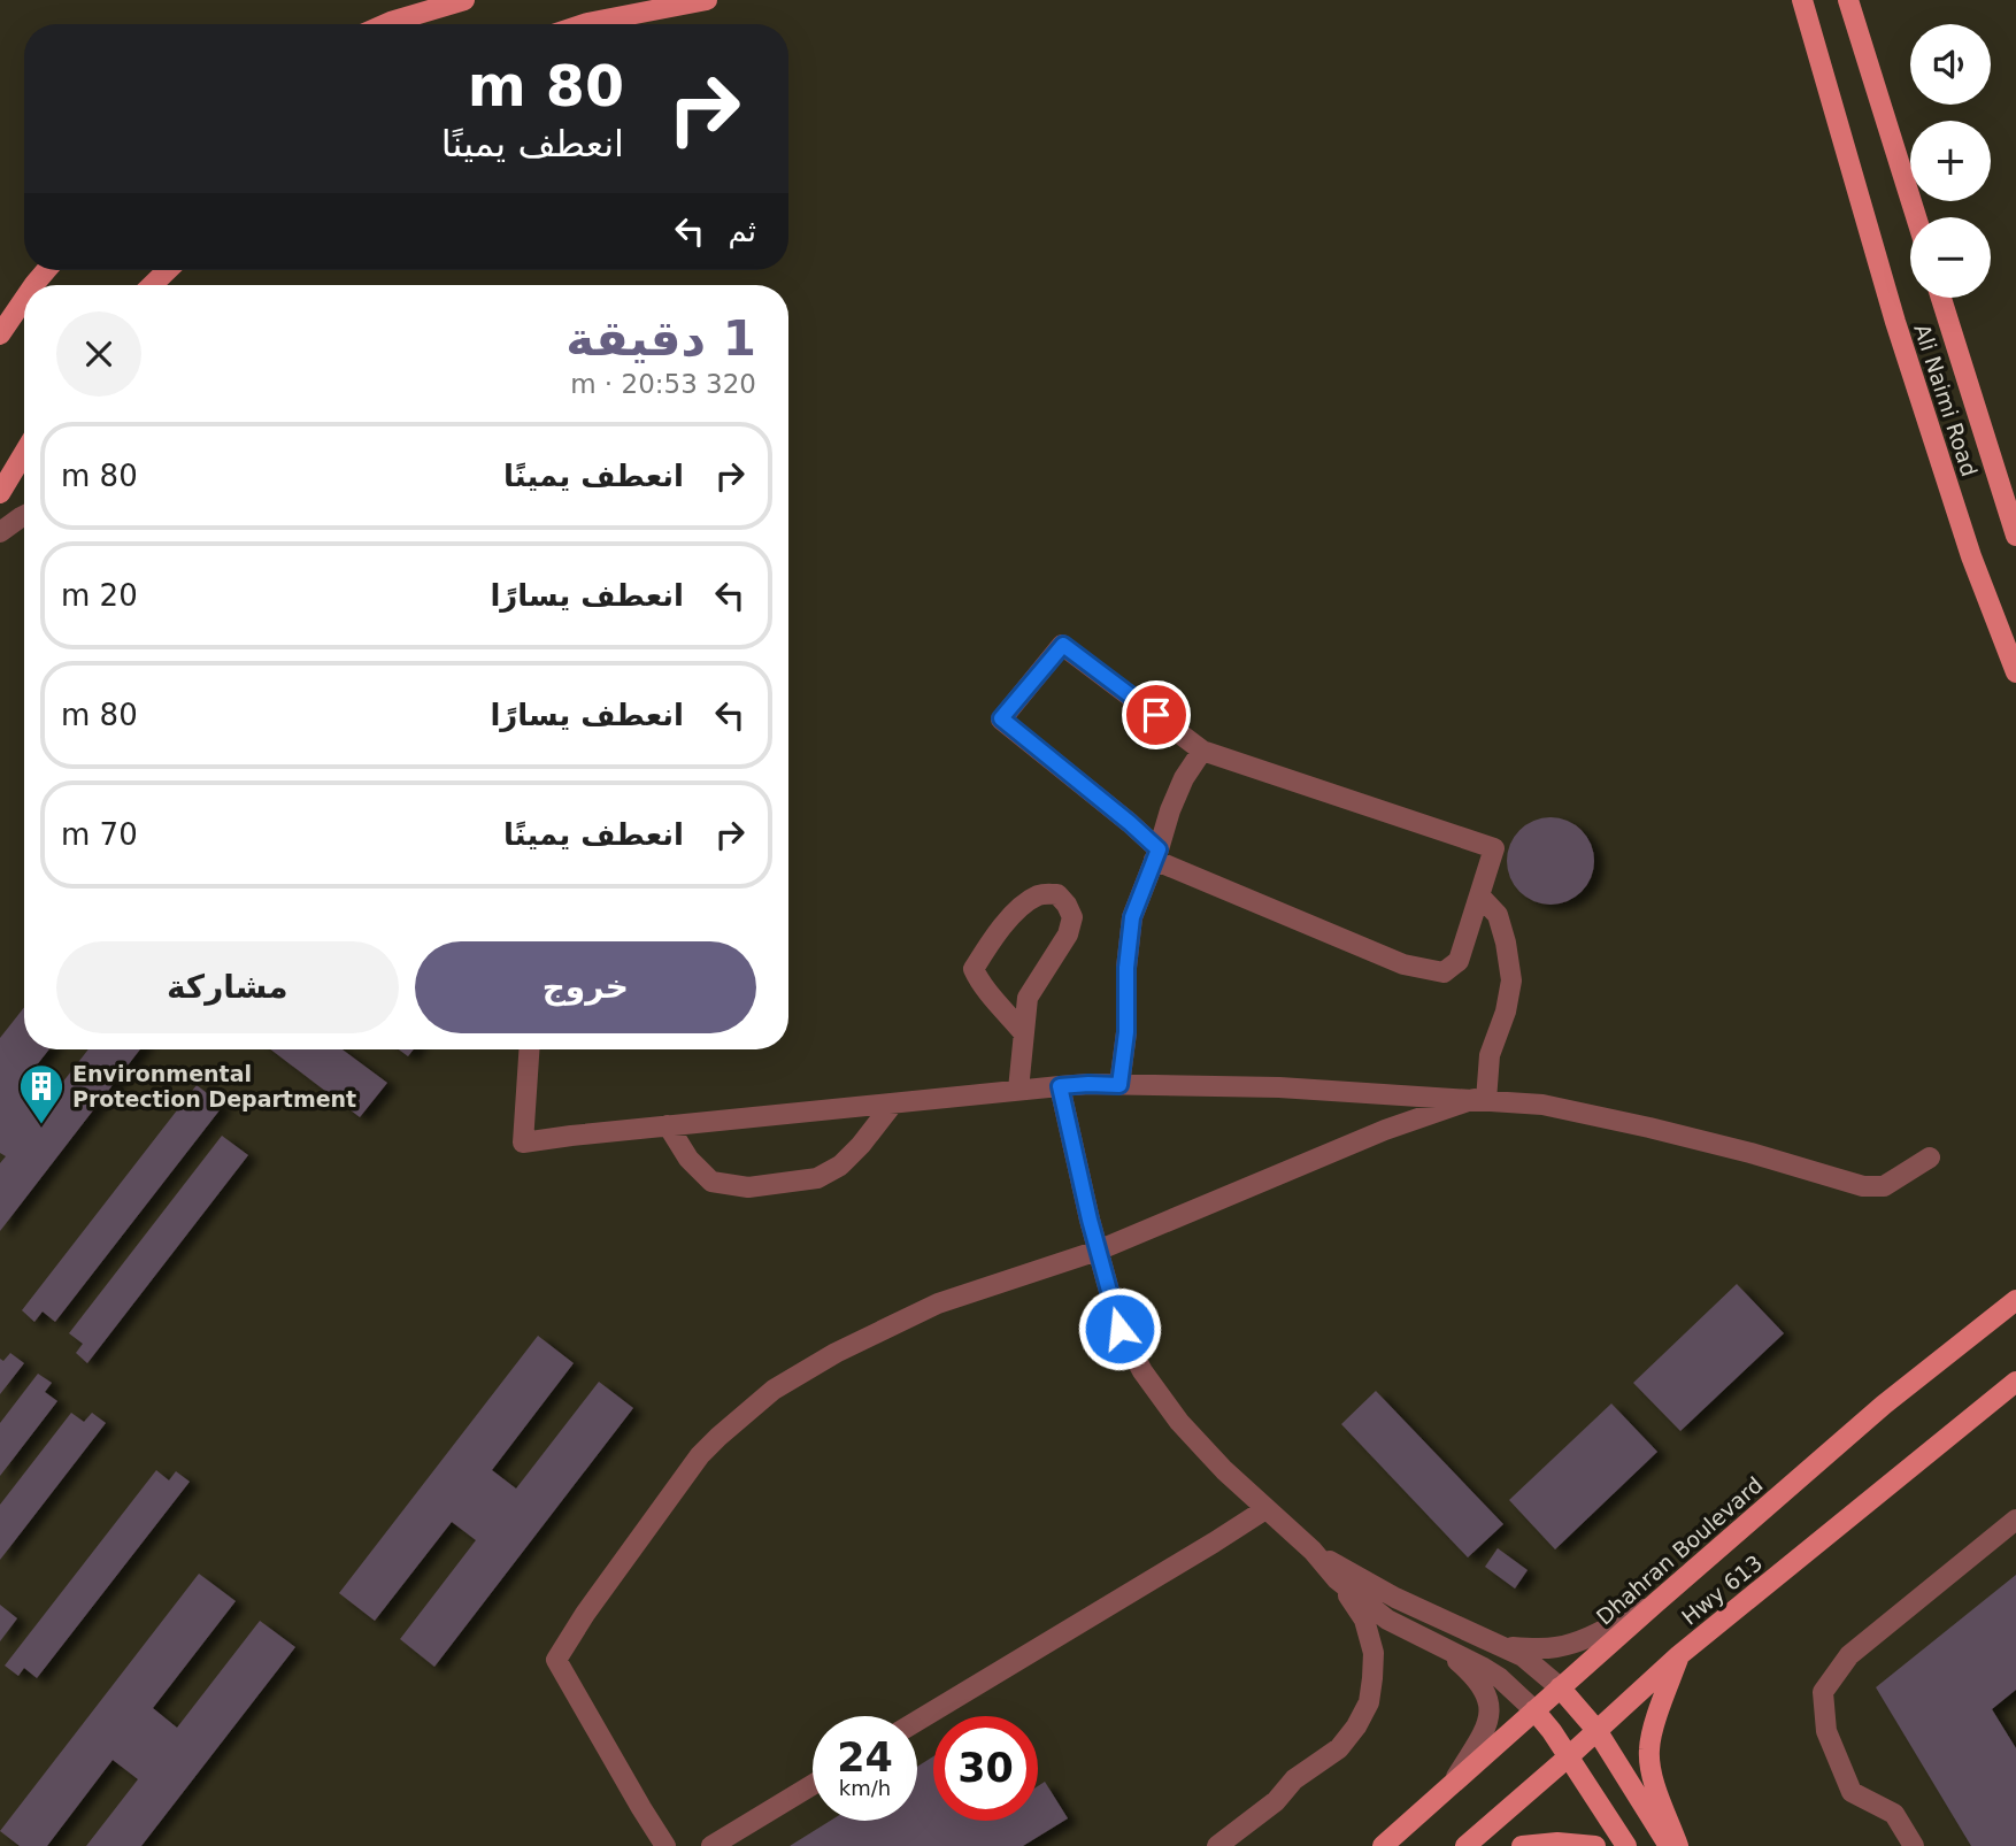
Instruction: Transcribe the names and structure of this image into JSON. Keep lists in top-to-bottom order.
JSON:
{
  "streets": {
    "main road": ["Ali Naimi Road", "Dhahran Boulevard", "Hwy 613"]
  },
  "places": {
    "building": ["Environmental Protection Department"]
  },
  "page": {
    "map_buttons": ["+", "−"],
    "turn": ["80 m", "انعطف يمينًا"],
    "then": "ثم",
    "heading": ["1 دقيقة", "320 m · 20:53"],
    "list": [
      {
        "name": "انعطف يمينًا",
        "value": "80 m"
      },
      {
        "name": "انعطف يسارًا",
        "value": "20 m"
      },
      {
        "name": "انعطف يسارًا",
        "value": "80 m"
      },
      {
        "name": "انعطف يمينًا",
        "value": "70 m"
      }
    ],
    "buttons": ["خروج", "مشاركة"],
    "speed": "24 km/h",
    "limit": "30"
  }
}
